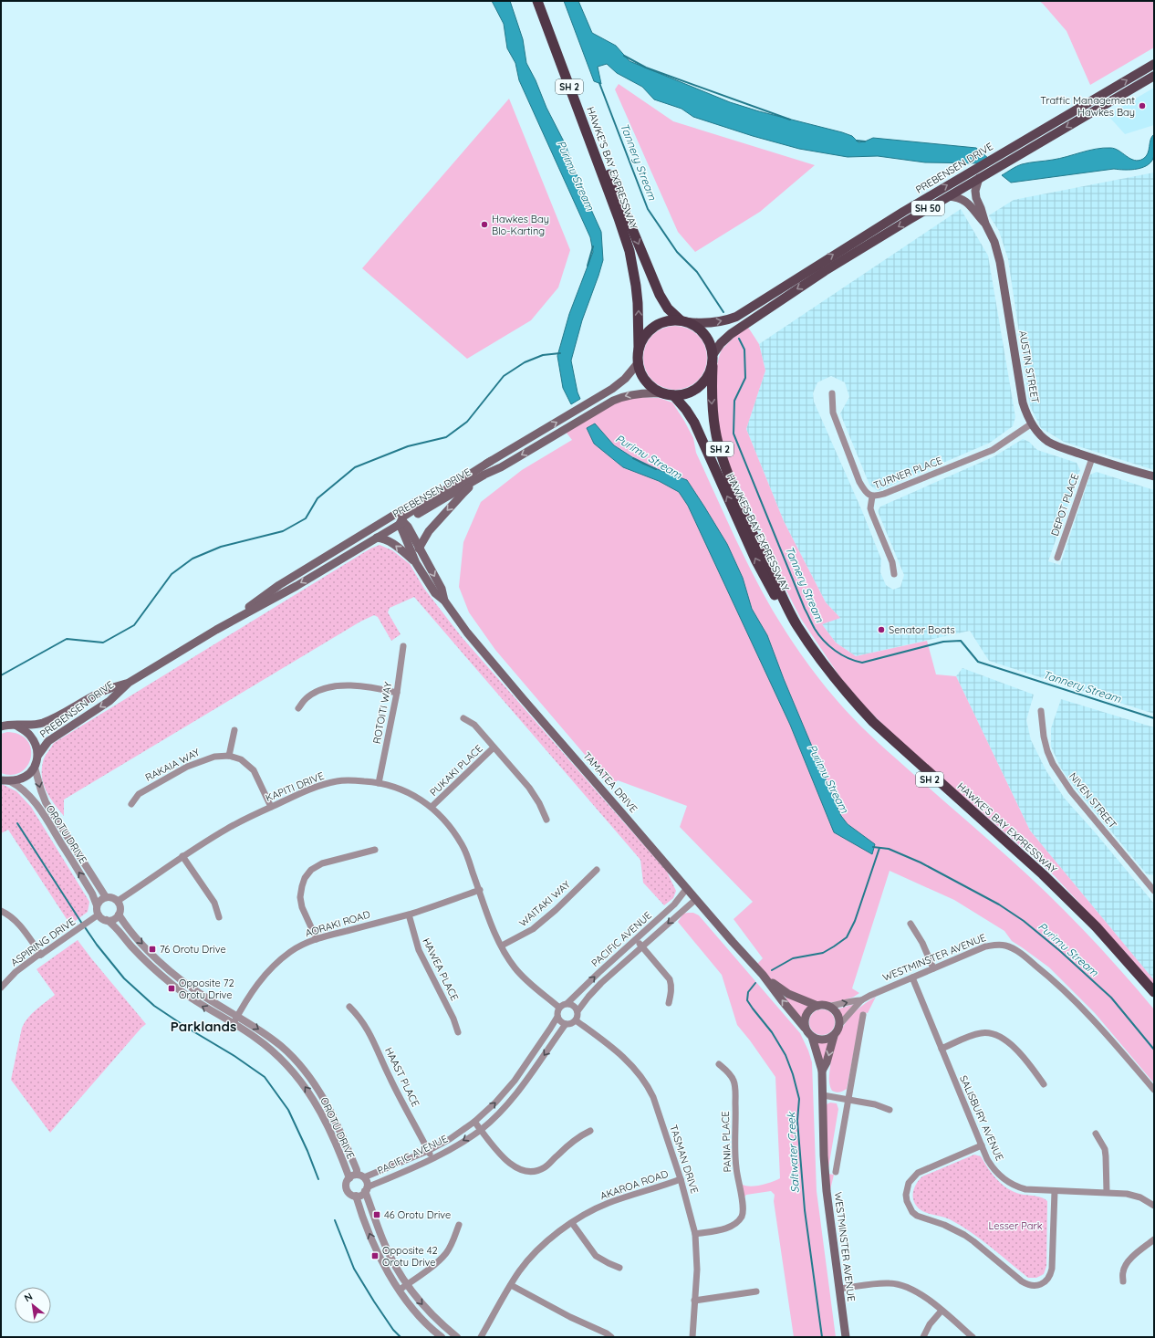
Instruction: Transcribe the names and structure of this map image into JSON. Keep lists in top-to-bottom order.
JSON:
{
  "streets": {
    "highway": ["SH 2", "HAWKE'S BAY EXPRESSWAY", "SH 50"],
    "main road": [
      "PREBENSEN DRIVE",
      "AUSTIN STREET",
      "TAMATEA DRIVE",
      "WESTMINSTER AVENUE"
    ],
    "street": [
      "TURNER PLACE",
      "DEPOT PLACE",
      "ROTOITI WAY",
      "RAKAIA WAY",
      "PUKAKI PLACE",
      "KAPITI DRIVE",
      "NIVEN STREET",
      "OROTU DRIVE",
      "WAITAKI WAY",
      "AORAKI ROAD",
      "PACIFIC AVENUE",
      "ASPIRING DRIVE",
      "HAWEA PLACE",
      "HAAST PLACE",
      "SALISBURY AVENUE",
      "PANIA PLACE",
      "TASMAN DRIVE",
      "AKAROA ROAD"
    ]
  },
  "crossings": [
    ["SH 2", "HAWKE'S BAY EXPRESSWAY"],
    ["SH 2", "PREBENSEN DRIVE"],
    ["SH 2", "SH 50"],
    ["HAWKE'S BAY EXPRESSWAY", "PREBENSEN DRIVE"],
    ["HAWKE'S BAY EXPRESSWAY", "SH 50"],
    ["PREBENSEN DRIVE", "SH 50"],
    ["PREBENSEN DRIVE", "TAMATEA DRIVE"],
    ["SH 50", "AUSTIN STREET"],
    ["AUSTIN STREET", "TURNER PLACE"],
    ["AUSTIN STREET", "DEPOT PLACE"],
    ["ROTOITI WAY", "KAPITI DRIVE"],
    ["PUKAKI PLACE", "KAPITI DRIVE"],
    ["TAMATEA DRIVE", "PACIFIC AVENUE"],
    ["TAMATEA DRIVE", "WESTMINSTER AVENUE"],
    ["KAPITI DRIVE", "OROTU DRIVE"],
    ["KAPITI DRIVE", "WAITAKI WAY"],
    ["KAPITI DRIVE", "AORAKI ROAD"],
    ["KAPITI DRIVE", "PACIFIC AVENUE"],
    ["KAPITI DRIVE", "ASPIRING DRIVE"],
    ["KAPITI DRIVE", "TASMAN DRIVE"],
    ["OROTU DRIVE", "AORAKI ROAD"],
    ["OROTU DRIVE", "PACIFIC AVENUE"],
    ["OROTU DRIVE", "ASPIRING DRIVE"],
    ["AORAKI ROAD", "HAWEA PLACE"],
    ["PACIFIC AVENUE", "HAAST PLACE"],
    ["PACIFIC AVENUE", "TASMAN DRIVE"],
    ["WESTMINSTER AVENUE", "SALISBURY AVENUE"],
    ["PANIA PLACE", "TASMAN DRIVE"],
    ["TASMAN DRIVE", "AKAROA ROAD"]
  ],
  "districts": ["Parklands"],
  "water": ["Tannery Stream", "Purimu Stream", "Saltwater Creek"],
  "parks": ["Lesser Park"],
  "places": {
    "other": ["Traffic Management Hawkes Bay", "Hawkes Bay Blo-Karting", "Senator Boats"],
    "transit": [
      "76 Orotu Drive",
      "Opposite 72 Orotu Drive",
      "46 Orotu Drive",
      "Opposite 42 Orotu Drive"
    ]
  },
  "north": "top left"
}
